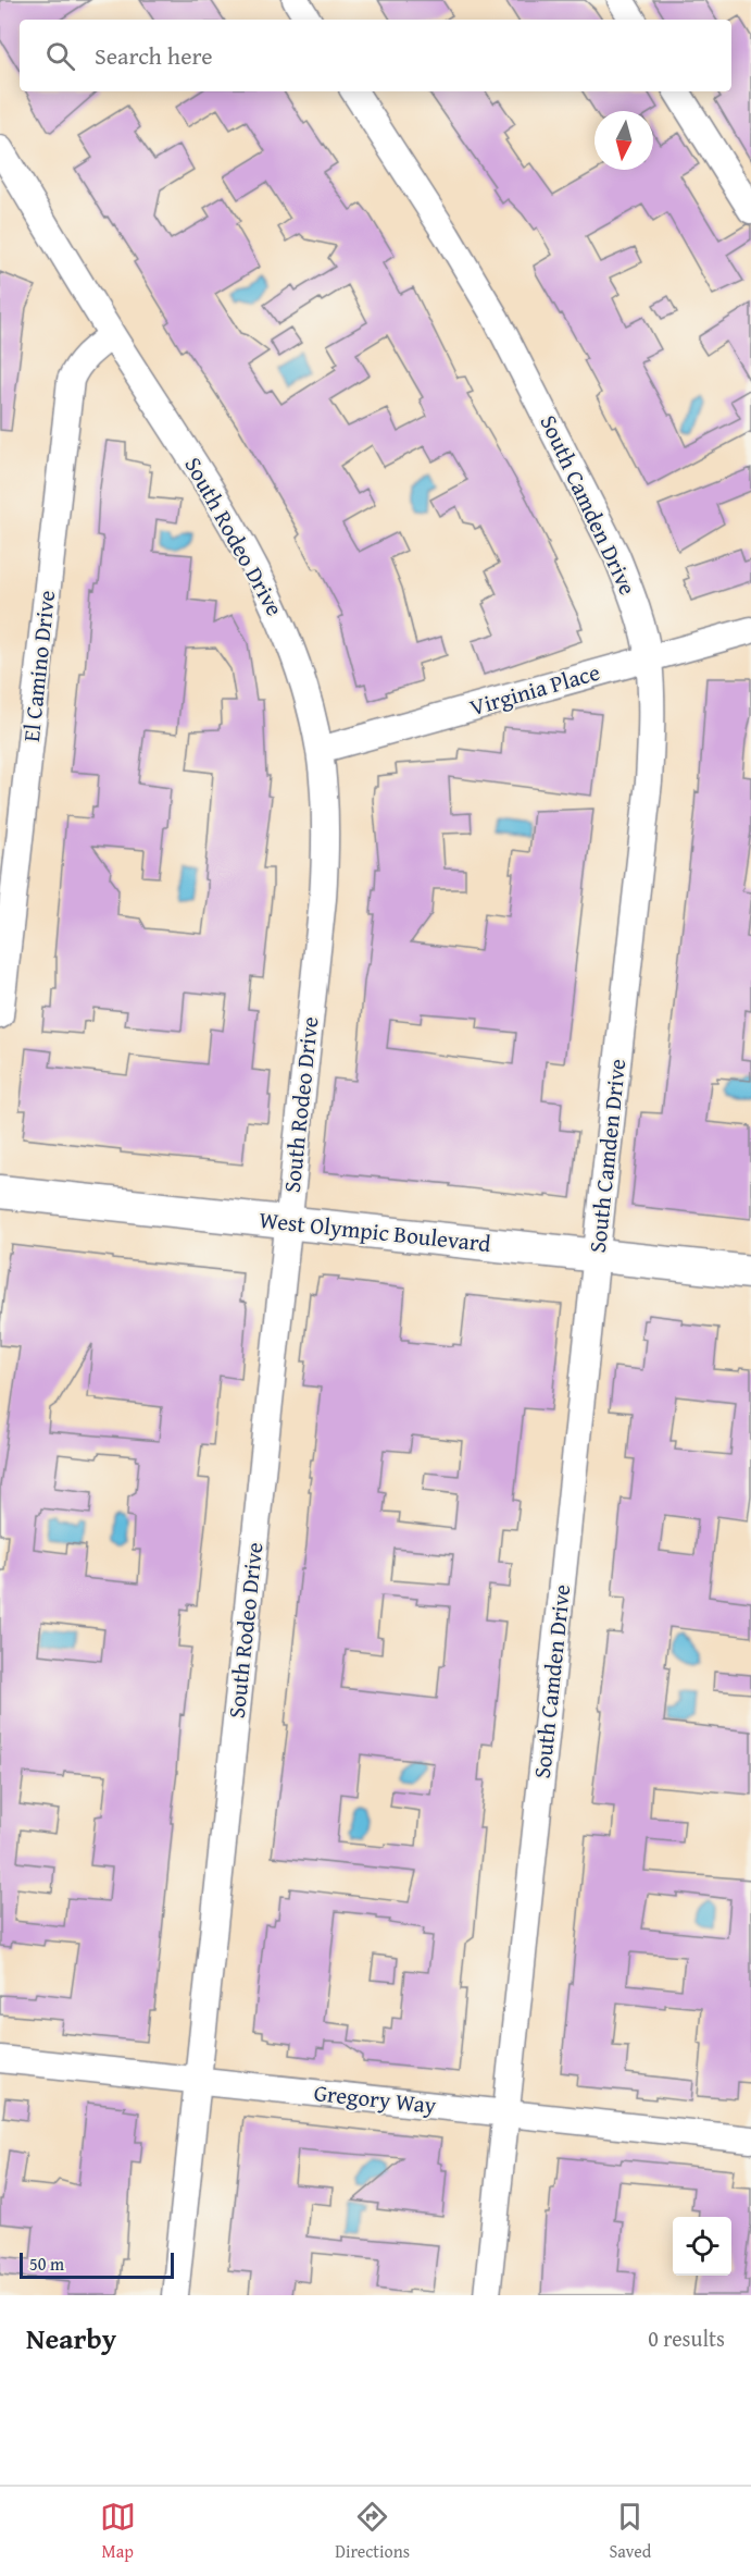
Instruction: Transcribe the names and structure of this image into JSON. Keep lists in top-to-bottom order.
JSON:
{
  "streets": {
    "main road": ["West Olympic Boulevard"],
    "street": [
      "South Camden Drive",
      "South Rodeo Drive",
      "El Camino Drive",
      "Virginia Place",
      "Gregory Way"
    ]
  },
  "crossings": [
    ["South Camden Drive", "Virginia Place"],
    ["South Camden Drive", "West Olympic Boulevard"],
    ["South Camden Drive", "Gregory Way"],
    ["South Rodeo Drive", "El Camino Drive"],
    ["South Rodeo Drive", "Virginia Place"],
    ["South Rodeo Drive", "West Olympic Boulevard"],
    ["South Rodeo Drive", "Gregory Way"]
  ],
  "scale_bar": "50 m",
  "north": "bottom",
  "page": {
    "search": "Search here",
    "scale": "50 m",
    "heading": ["Nearby", "0 results"],
    "nav": ["Map", "Directions", "Saved"]
  }
}
